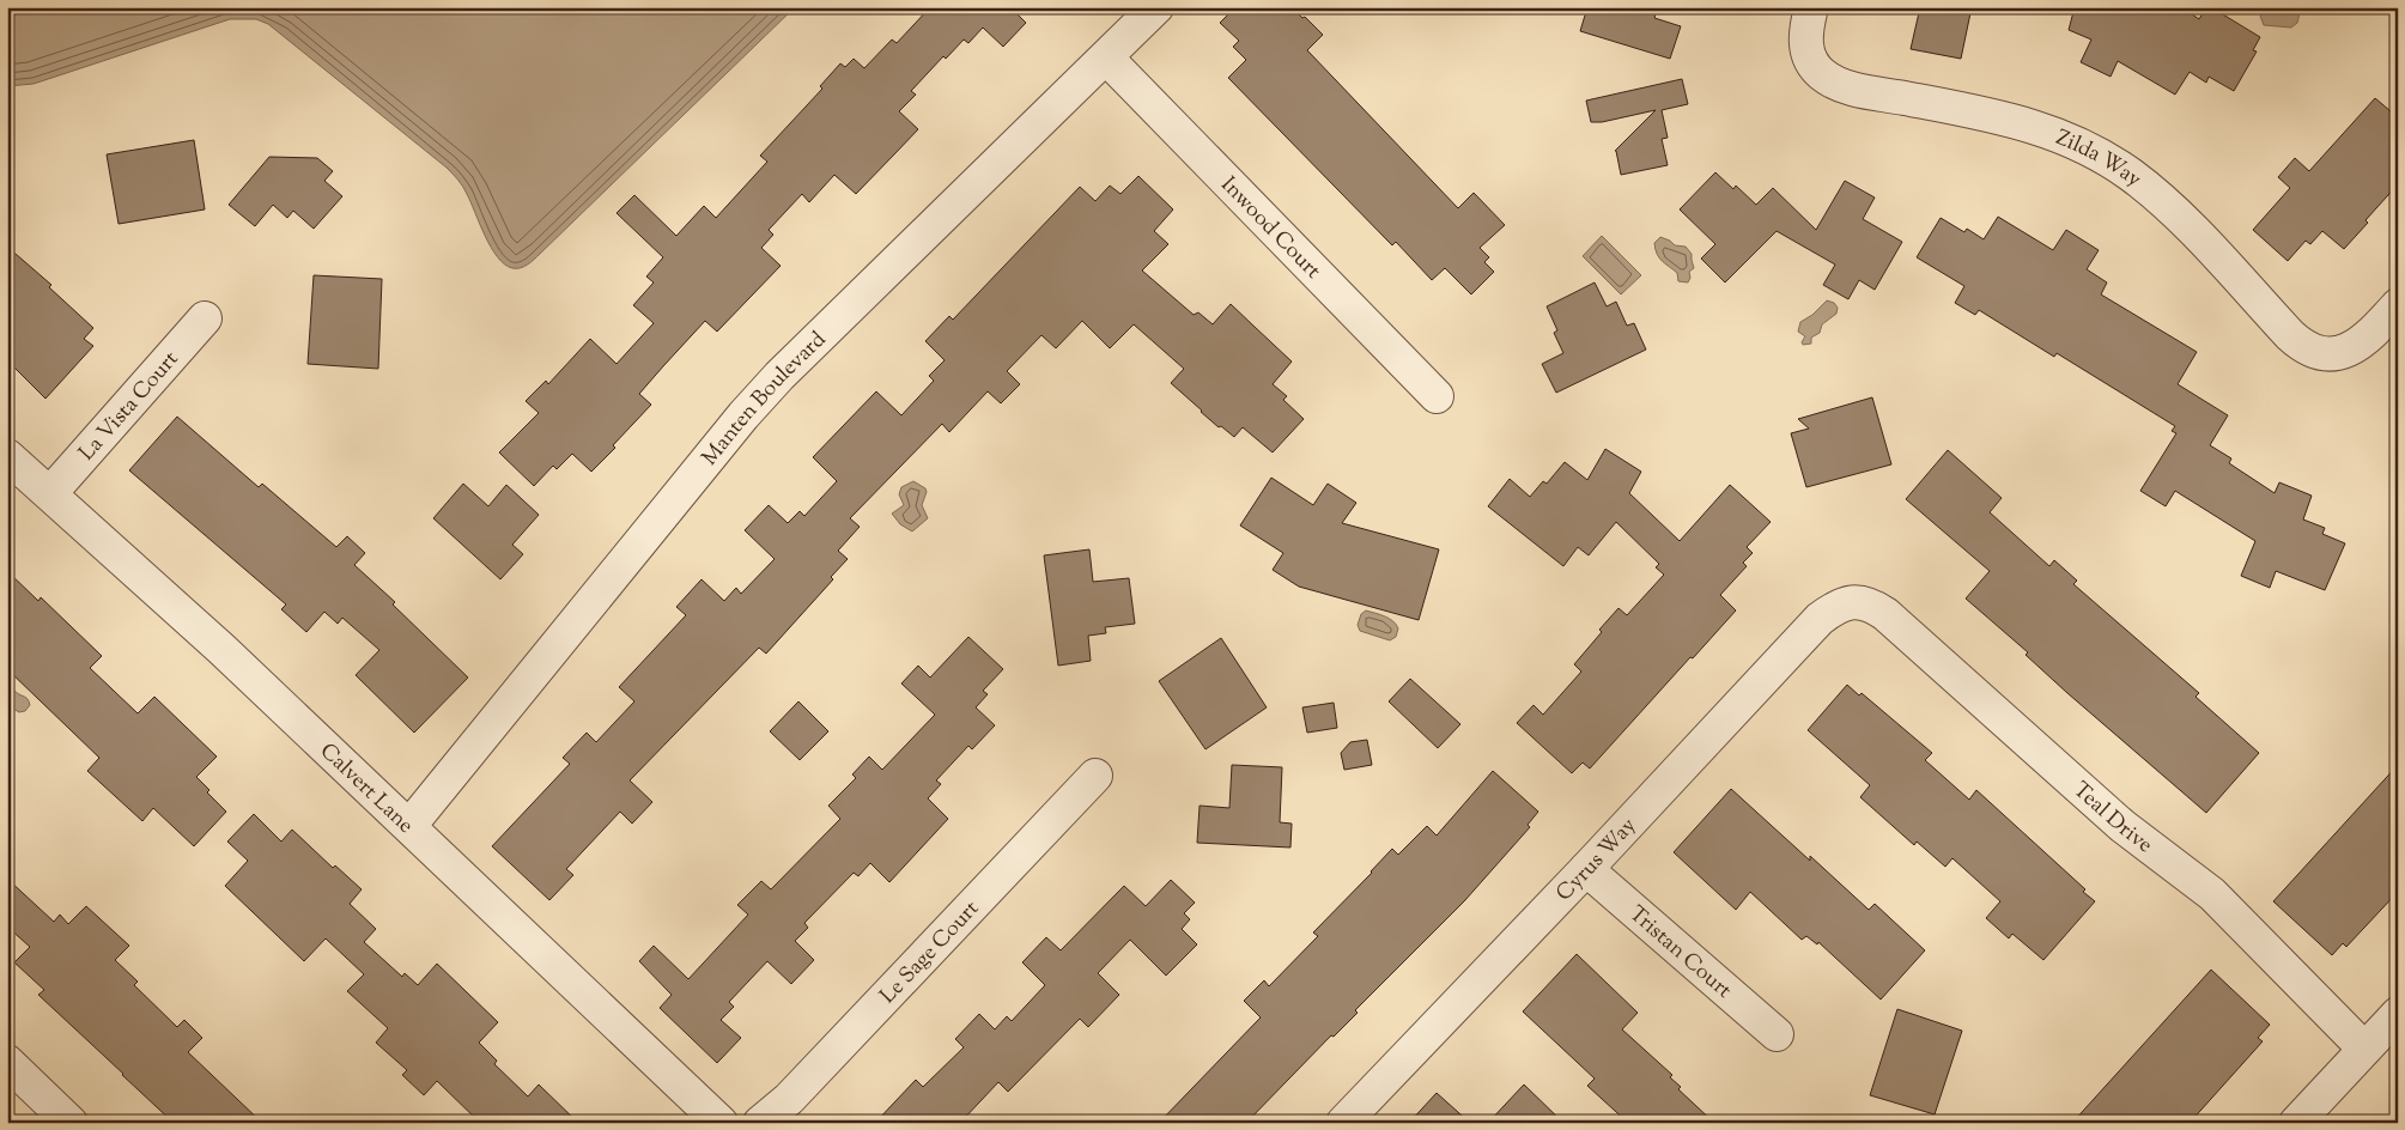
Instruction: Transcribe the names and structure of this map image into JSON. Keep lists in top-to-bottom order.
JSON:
{
  "streets": {
    "street": [
      "Zilda Way",
      "Inwood Court",
      "Manten Boulevard",
      "La Vista Court",
      "Calvert Lane",
      "Teal Drive",
      "Cyrus Way",
      "Le Sage Court",
      "Tristan Court"
    ]
  },
  "crossings": [
    ["Inwood Court", "Manten Boulevard"],
    ["Manten Boulevard", "Calvert Lane"],
    ["La Vista Court", "Calvert Lane"],
    ["Teal Drive", "Cyrus Way"],
    ["Cyrus Way", "Tristan Court"]
  ]
}
